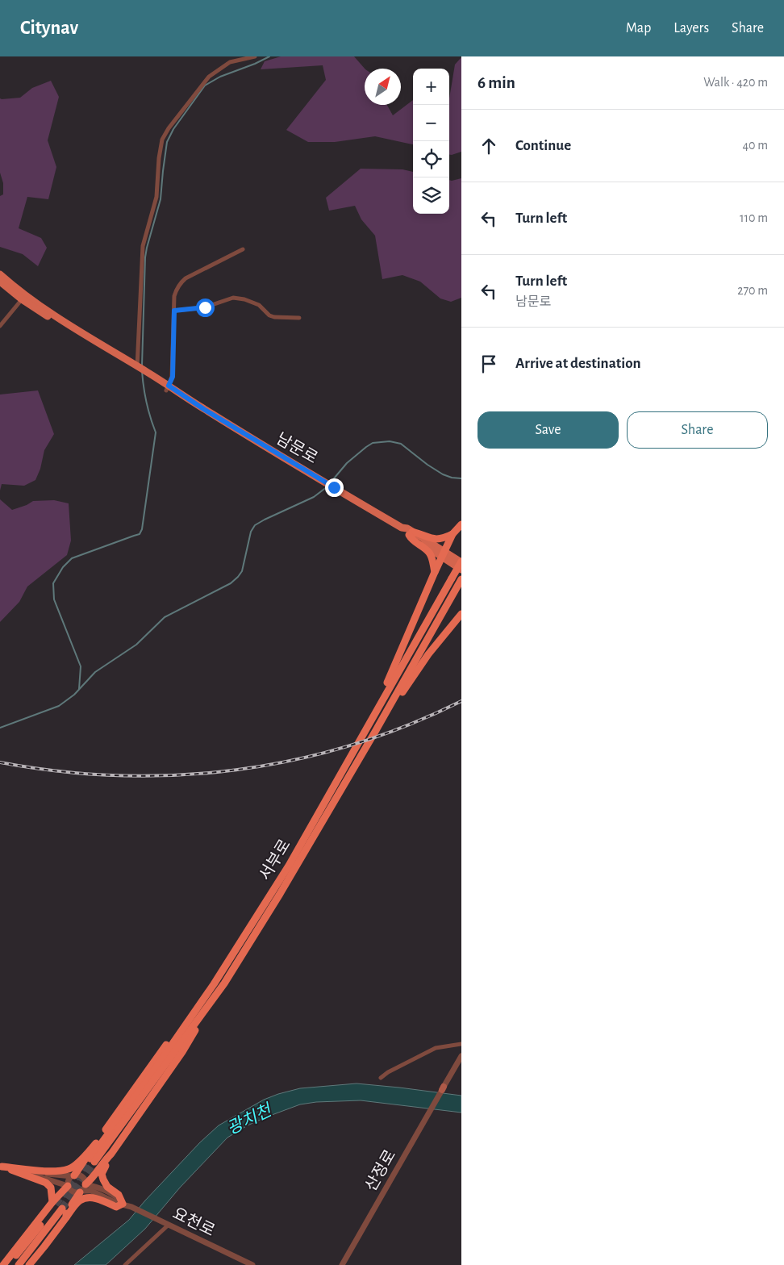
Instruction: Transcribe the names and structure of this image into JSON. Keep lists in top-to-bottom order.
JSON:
{
  "streets": {
    "highway": ["서부로"],
    "main road": ["남문로"],
    "street": ["산정로", "요천로"]
  },
  "crossings": [
    ["남문로", "서부로"]
  ],
  "water": ["광치천"],
  "north": "top right",
  "page": {
    "header": "Citynav",
    "nav": ["Map", "Layers", "Share"],
    "heading": ["6 min", "Walk · 420 m"],
    "map_buttons": ["+", "−"],
    "list": [
      ["Continue", "40 m"],
      ["Turn left", "110 m"],
      ["Turn left", "남문로", "270 m"],
      "Arrive at destination"
    ],
    "buttons": ["Save", "Share"]
  }
}
